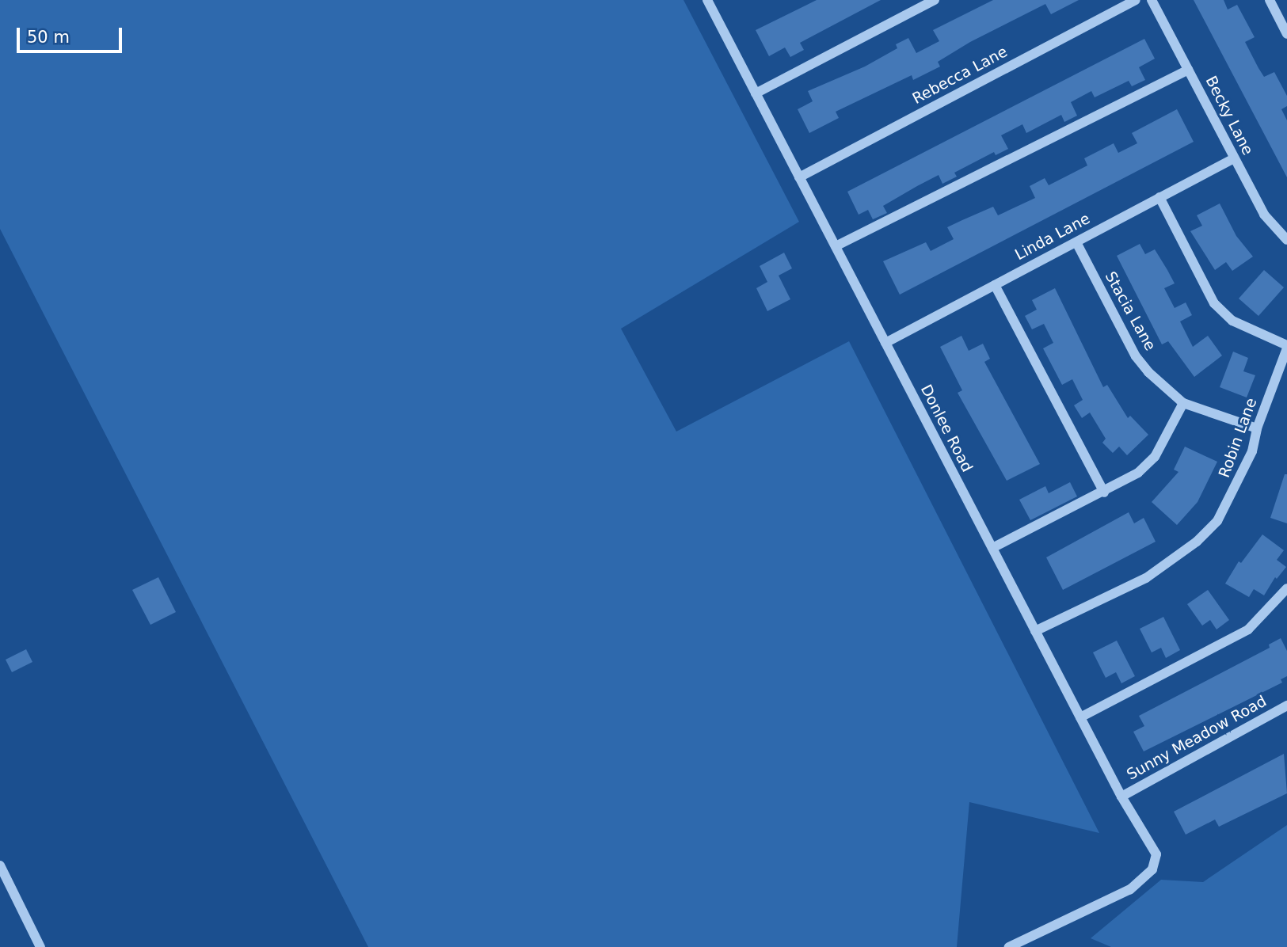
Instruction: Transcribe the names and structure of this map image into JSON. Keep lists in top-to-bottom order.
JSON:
{
  "streets": {
    "street": [
      "Rebecca Lane",
      "Becky Lane",
      "Linda Lane",
      "Stacia Lane",
      "Donlee Road",
      "Robin Lane",
      "Sunny Meadow Road"
    ]
  },
  "crossings": [
    ["Rebecca Lane", "Donlee Road"],
    ["Becky Lane", "Linda Lane"],
    ["Linda Lane", "Stacia Lane"],
    ["Linda Lane", "Donlee Road"],
    ["Stacia Lane", "Robin Lane"],
    ["Donlee Road", "Robin Lane"],
    ["Donlee Road", "Sunny Meadow Road"]
  ],
  "scale_bar": "50 m"
}
